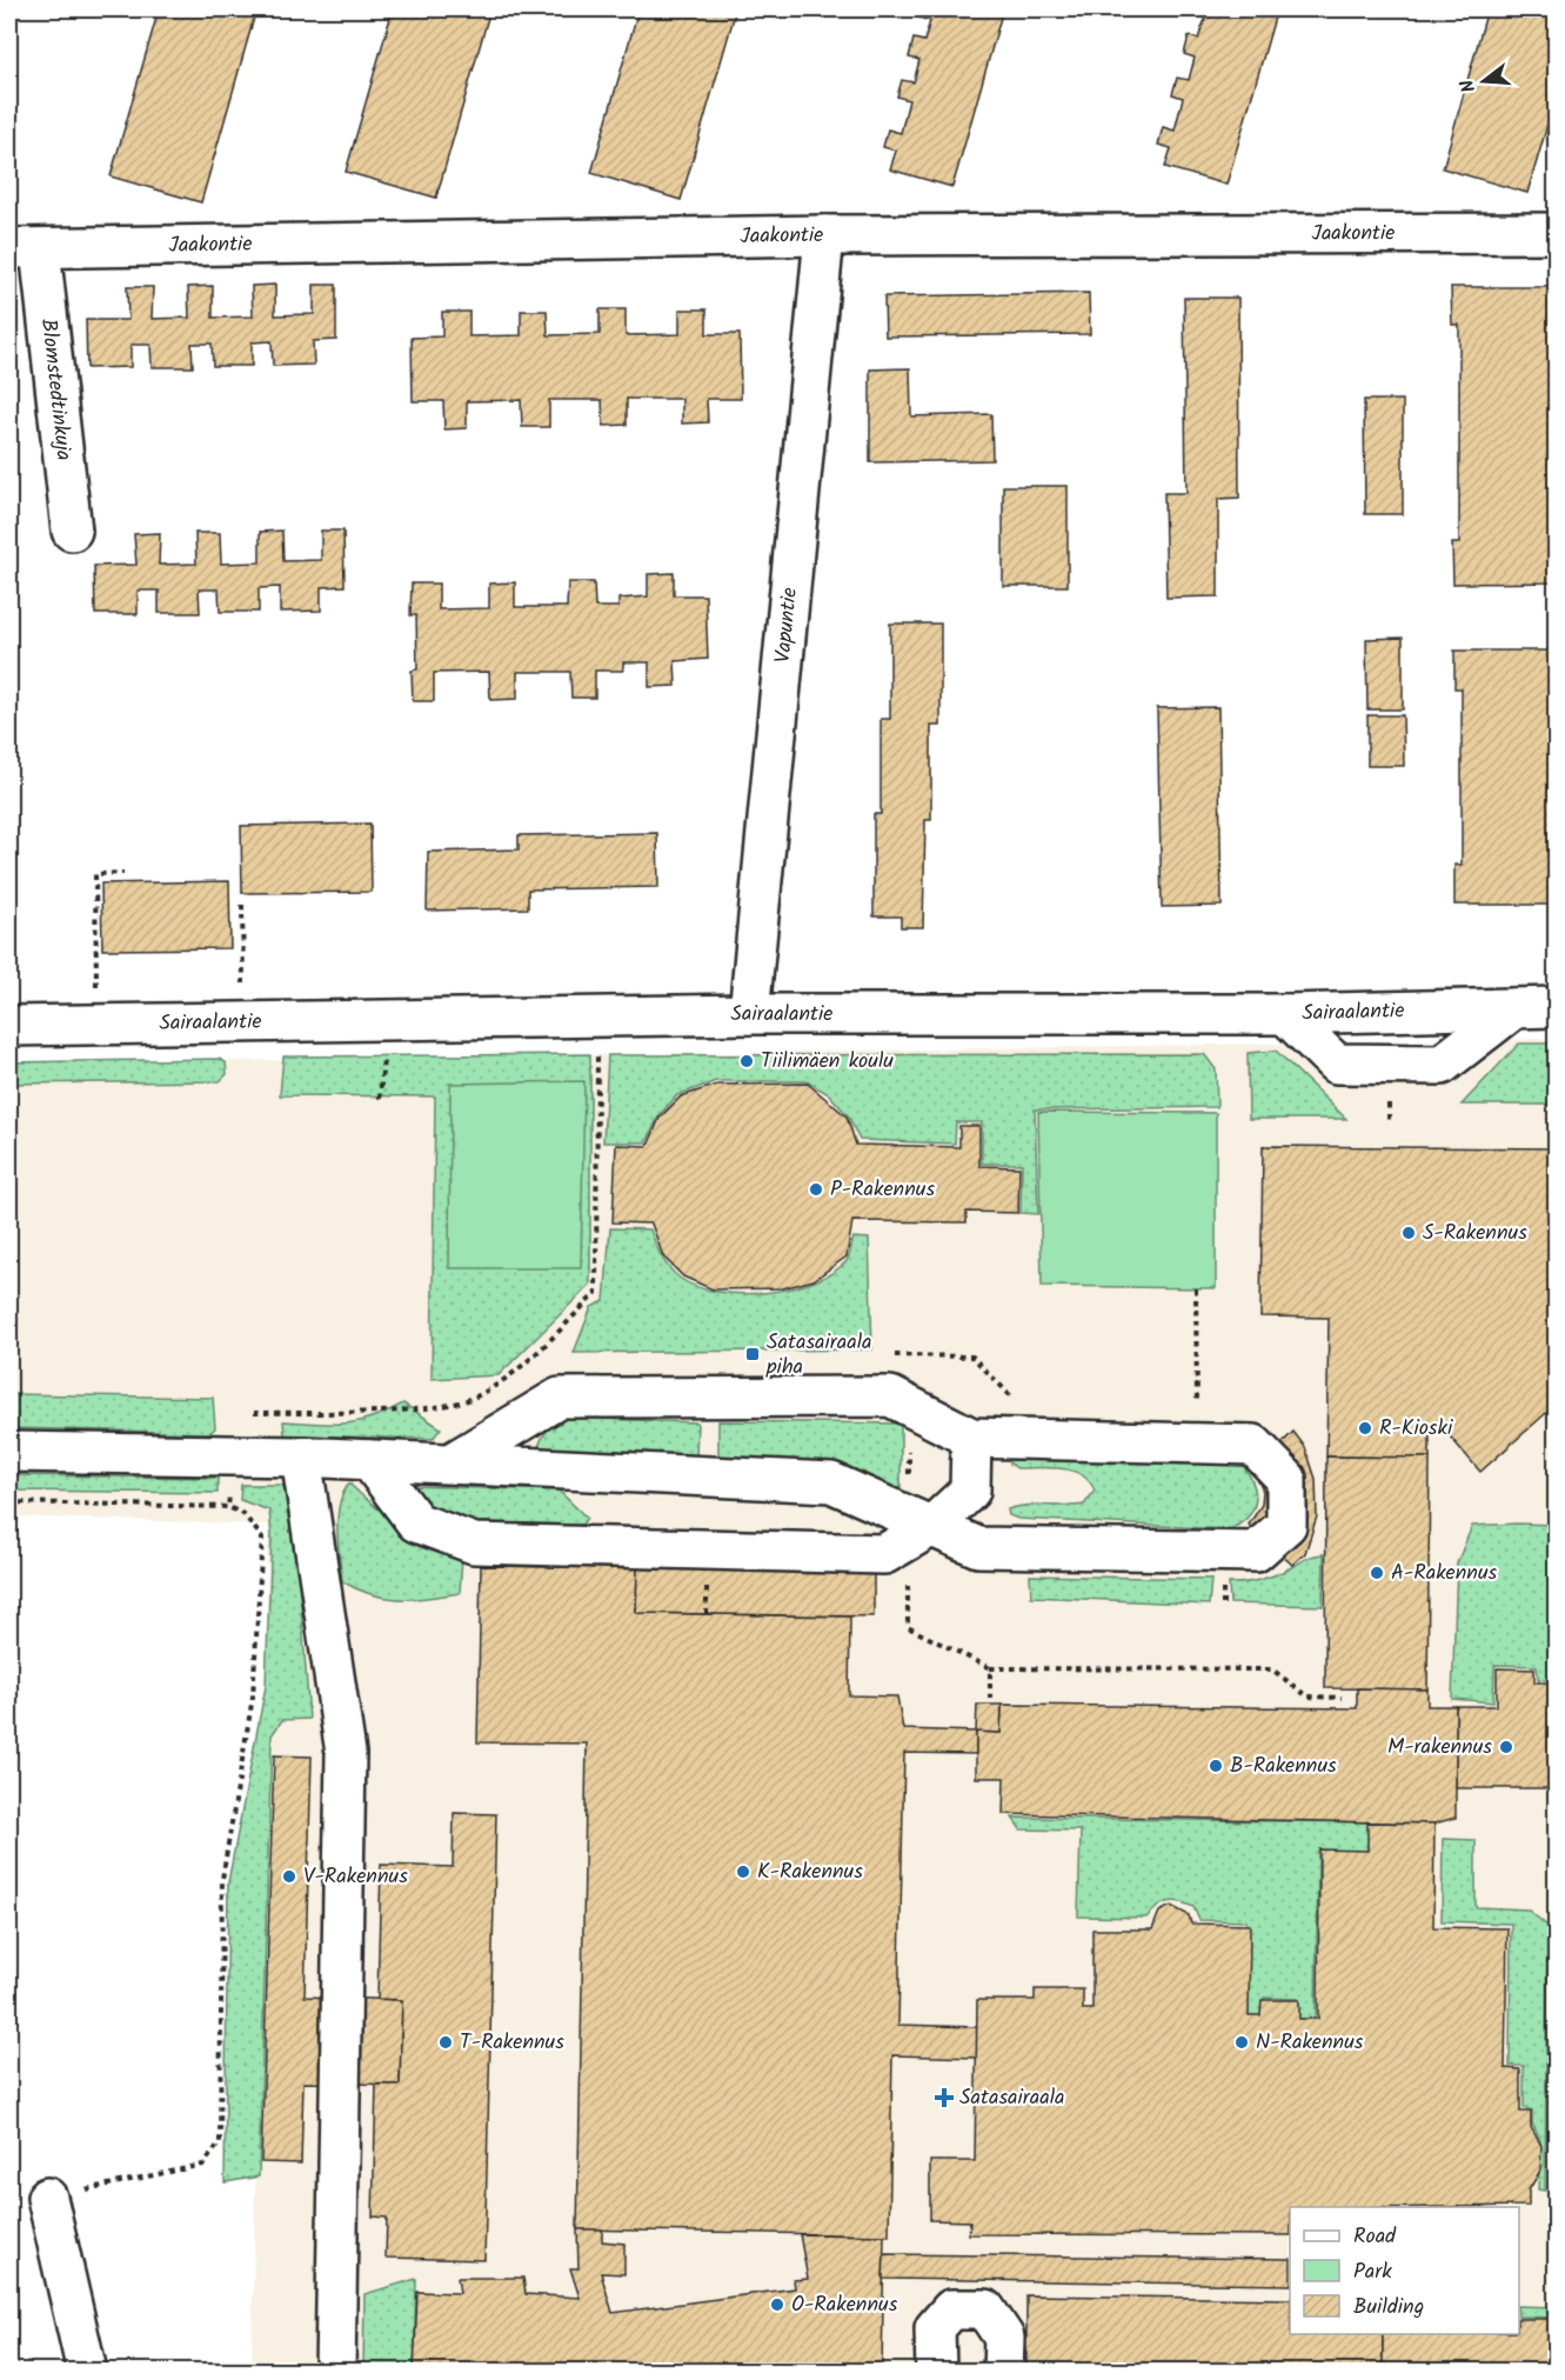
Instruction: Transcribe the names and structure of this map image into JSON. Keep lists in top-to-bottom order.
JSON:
{
  "streets": {
    "street": [
      "Jaakontie",
      "Blomstedtinkuja",
      "Vapuntie",
      "Sairaalantie"
    ]
  },
  "crossings": [
    ["Jaakontie", "Blomstedtinkuja"],
    ["Jaakontie", "Vapuntie"],
    ["Vapuntie", "Sairaalantie"]
  ],
  "places": {
    "other": [
      "Tiilimäen koulu",
      "P-Rakennus",
      "S-Rakennus",
      "R-Kioski",
      "A-Rakennus",
      "M-rakennus",
      "B-Rakennus",
      "K-Rakennus",
      "V-Rakennus",
      "T-Rakennus",
      "N-Rakennus",
      "O-Rakennus"
    ],
    "transit": ["Satasairaala piha"],
    "health": ["Satasairaala"]
  },
  "legend": ["Road", "Park", "Building"],
  "north": "left"
}
